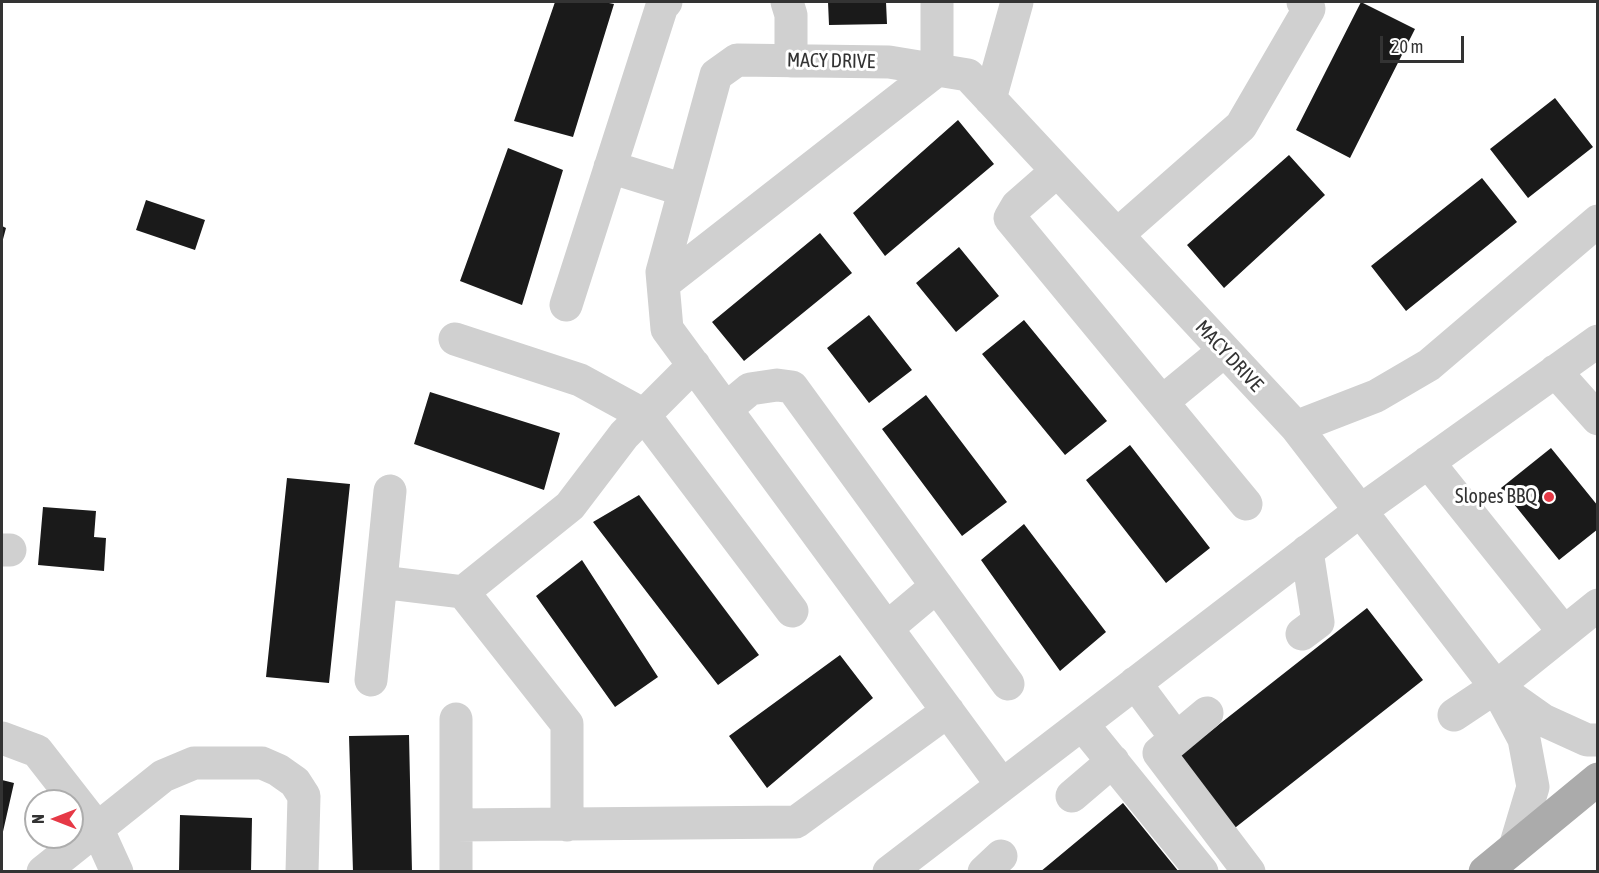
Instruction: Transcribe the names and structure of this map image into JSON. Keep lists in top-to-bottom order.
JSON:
{
  "streets": {
    "street": ["MACY DRIVE"]
  },
  "places": ["Slopes BBQ"],
  "scale_bar": "20 m",
  "north": "left"
}
